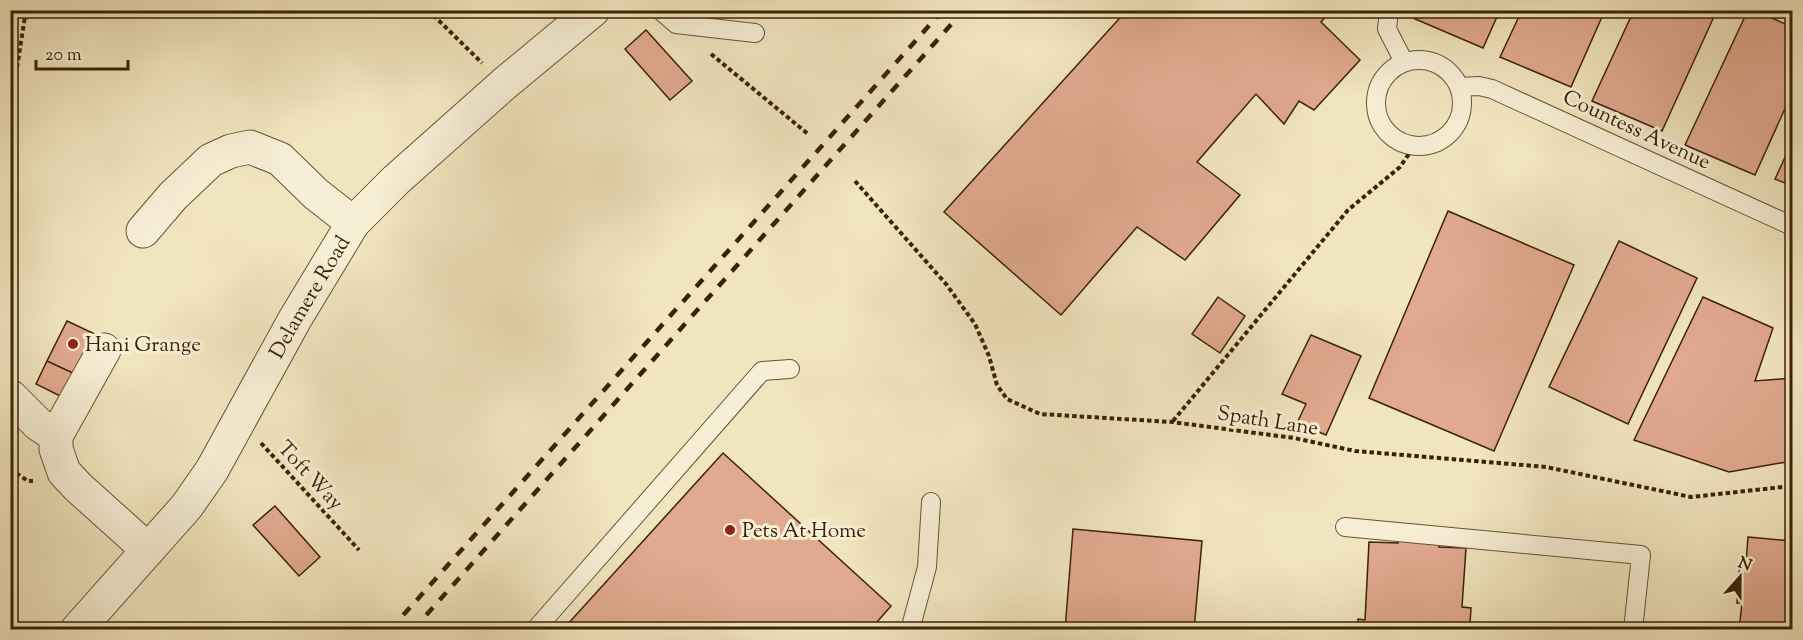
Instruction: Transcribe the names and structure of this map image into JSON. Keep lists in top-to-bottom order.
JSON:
{
  "streets": {
    "street": ["Delamere Road"],
    "lane": ["Countess Avenue"],
    "path": ["Spath Lane", "Toft Way"]
  },
  "crossings": [
    ["Delamere Road", "Toft Way"]
  ],
  "places": ["Hani Grange", "Pets At Home"],
  "scale_bar": "20 m",
  "north": "top"
}
